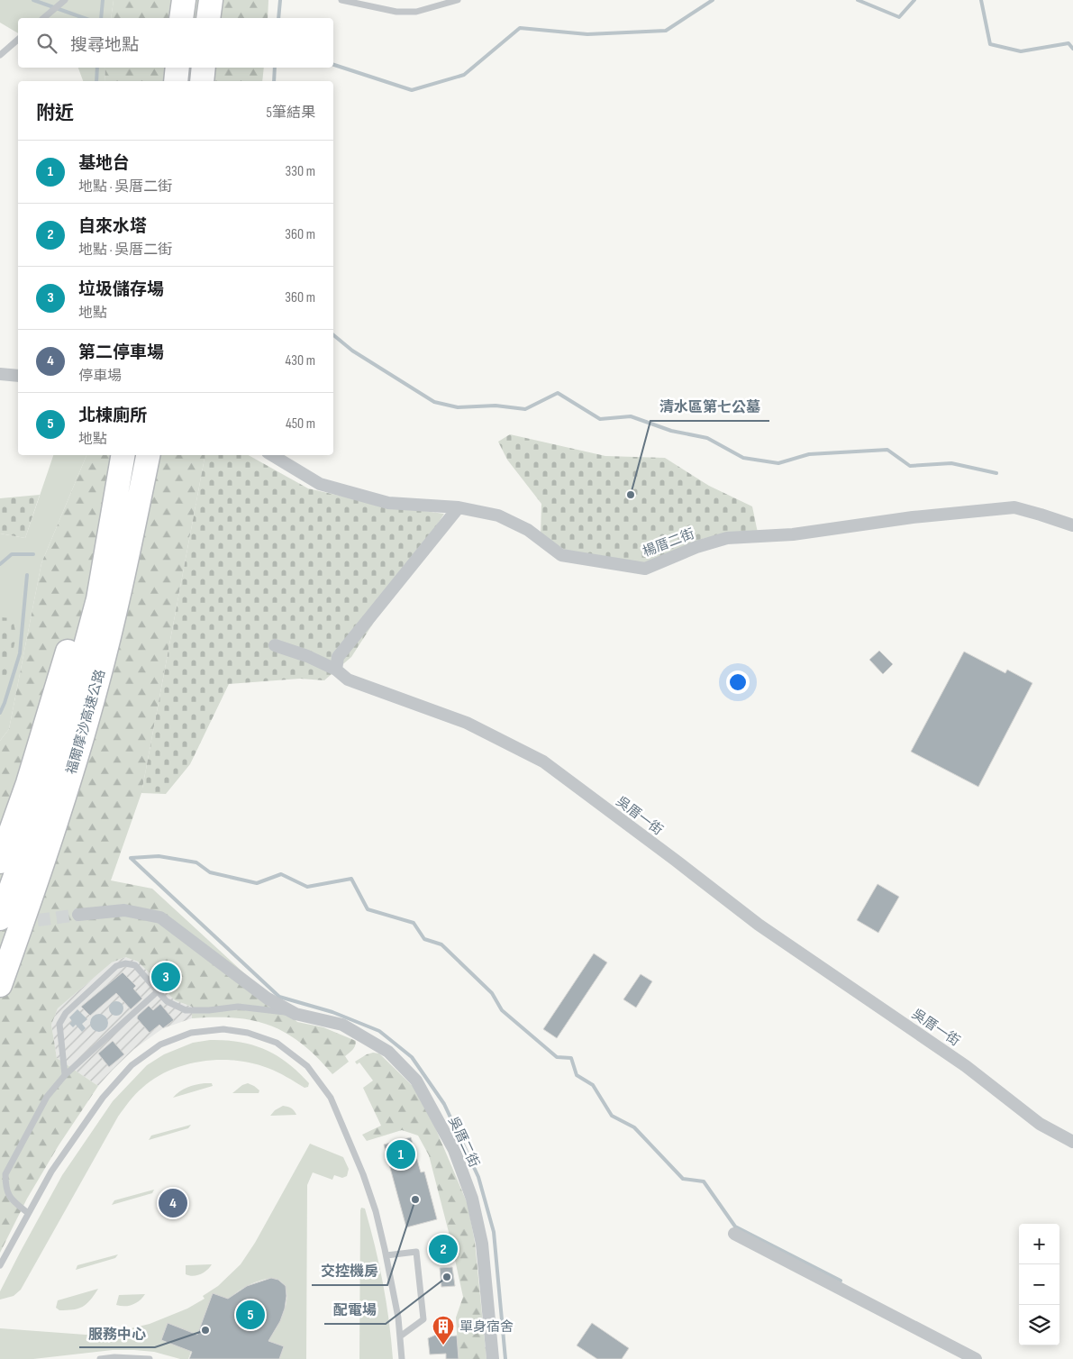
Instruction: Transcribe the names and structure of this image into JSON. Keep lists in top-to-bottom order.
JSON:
{
  "streets": {
    "highway": ["福爾摩沙高速公路"],
    "street": ["楊厝二街", "吳厝一街", "吳厝二街"]
  },
  "places": {
    "other": [
      "清水區第七公墓",
      "交控機房",
      "配電場",
      "服務中心"
    ],
    "building": ["單身宿舍"]
  },
  "page": {
    "search": "搜尋地點",
    "heading": ["附近", "5筆結果"],
    "list": [
      {
        "mark": "1",
        "name": "基地台",
        "note": "地點 · 吳厝二街",
        "value": "330 m"
      },
      {
        "mark": "2",
        "name": "自來水塔",
        "note": "地點 · 吳厝二街",
        "value": "360 m"
      },
      {
        "mark": "3",
        "name": "垃圾儲存場",
        "note": "地點",
        "value": "360 m"
      },
      {
        "mark": "4",
        "name": "第二停車場",
        "note": "停車場",
        "value": "430 m"
      },
      {
        "mark": "5",
        "name": "北棟廁所",
        "note": "地點",
        "value": "450 m"
      }
    ],
    "pins": [
      "3",
      "1",
      "4",
      "2",
      "5"
    ],
    "map_buttons": ["+", "−"]
  }
}
